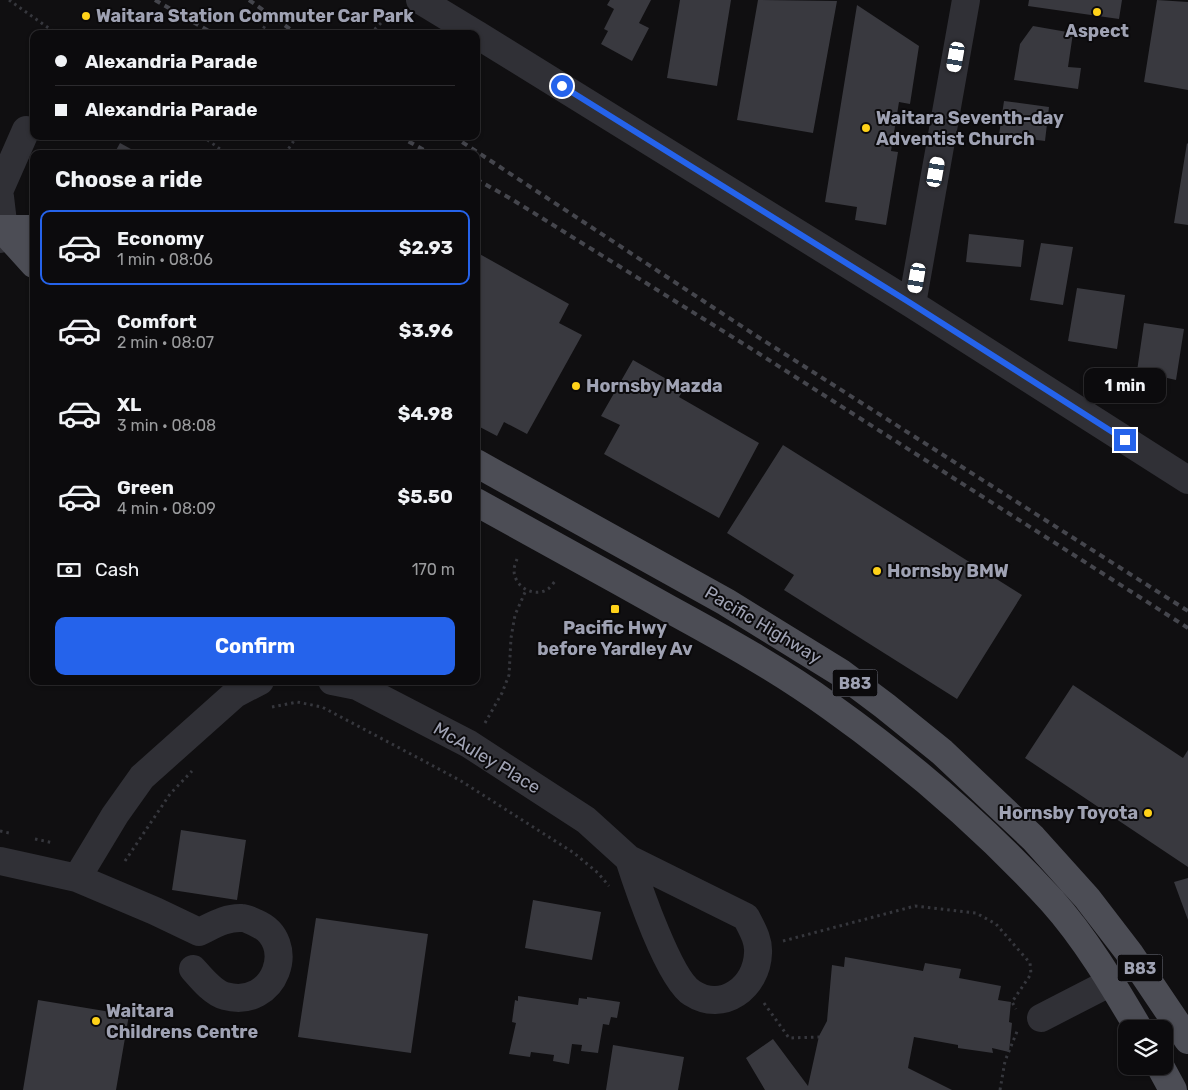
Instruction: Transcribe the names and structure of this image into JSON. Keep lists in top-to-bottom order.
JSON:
{
  "streets": {
    "main road": ["Pacific Highway", "B83"],
    "street": ["McAuley Place"]
  },
  "places": {
    "other": [
      "Aspect",
      "Waitara Station Commuter Car Park",
      "Waitara Seventh-day Adventist Church",
      "Hornsby Mazda",
      "Hornsby BMW",
      "Hornsby Toyota",
      "Waitara Childrens Centre"
    ],
    "transit": ["Pacific Hwy before Yardley Av"]
  },
  "page": {
    "banner": ["Alexandria Parade", "Alexandria Parade"],
    "heading": "Choose a ride",
    "list": [
      {
        "name": "Economy",
        "note": "1 min · 08:06",
        "value": "$2.93"
      },
      {
        "name": "Comfort",
        "note": "2 min · 08:07",
        "value": "$3.96"
      },
      {
        "name": "XL",
        "note": "3 min · 08:08",
        "value": "$4.98"
      },
      {
        "name": "Green",
        "note": "4 min · 08:09",
        "value": "$5.50"
      }
    ],
    "bubble": "1 min",
    "pay": ["Cash", "170 m"],
    "buttons": "Confirm"
  }
}
